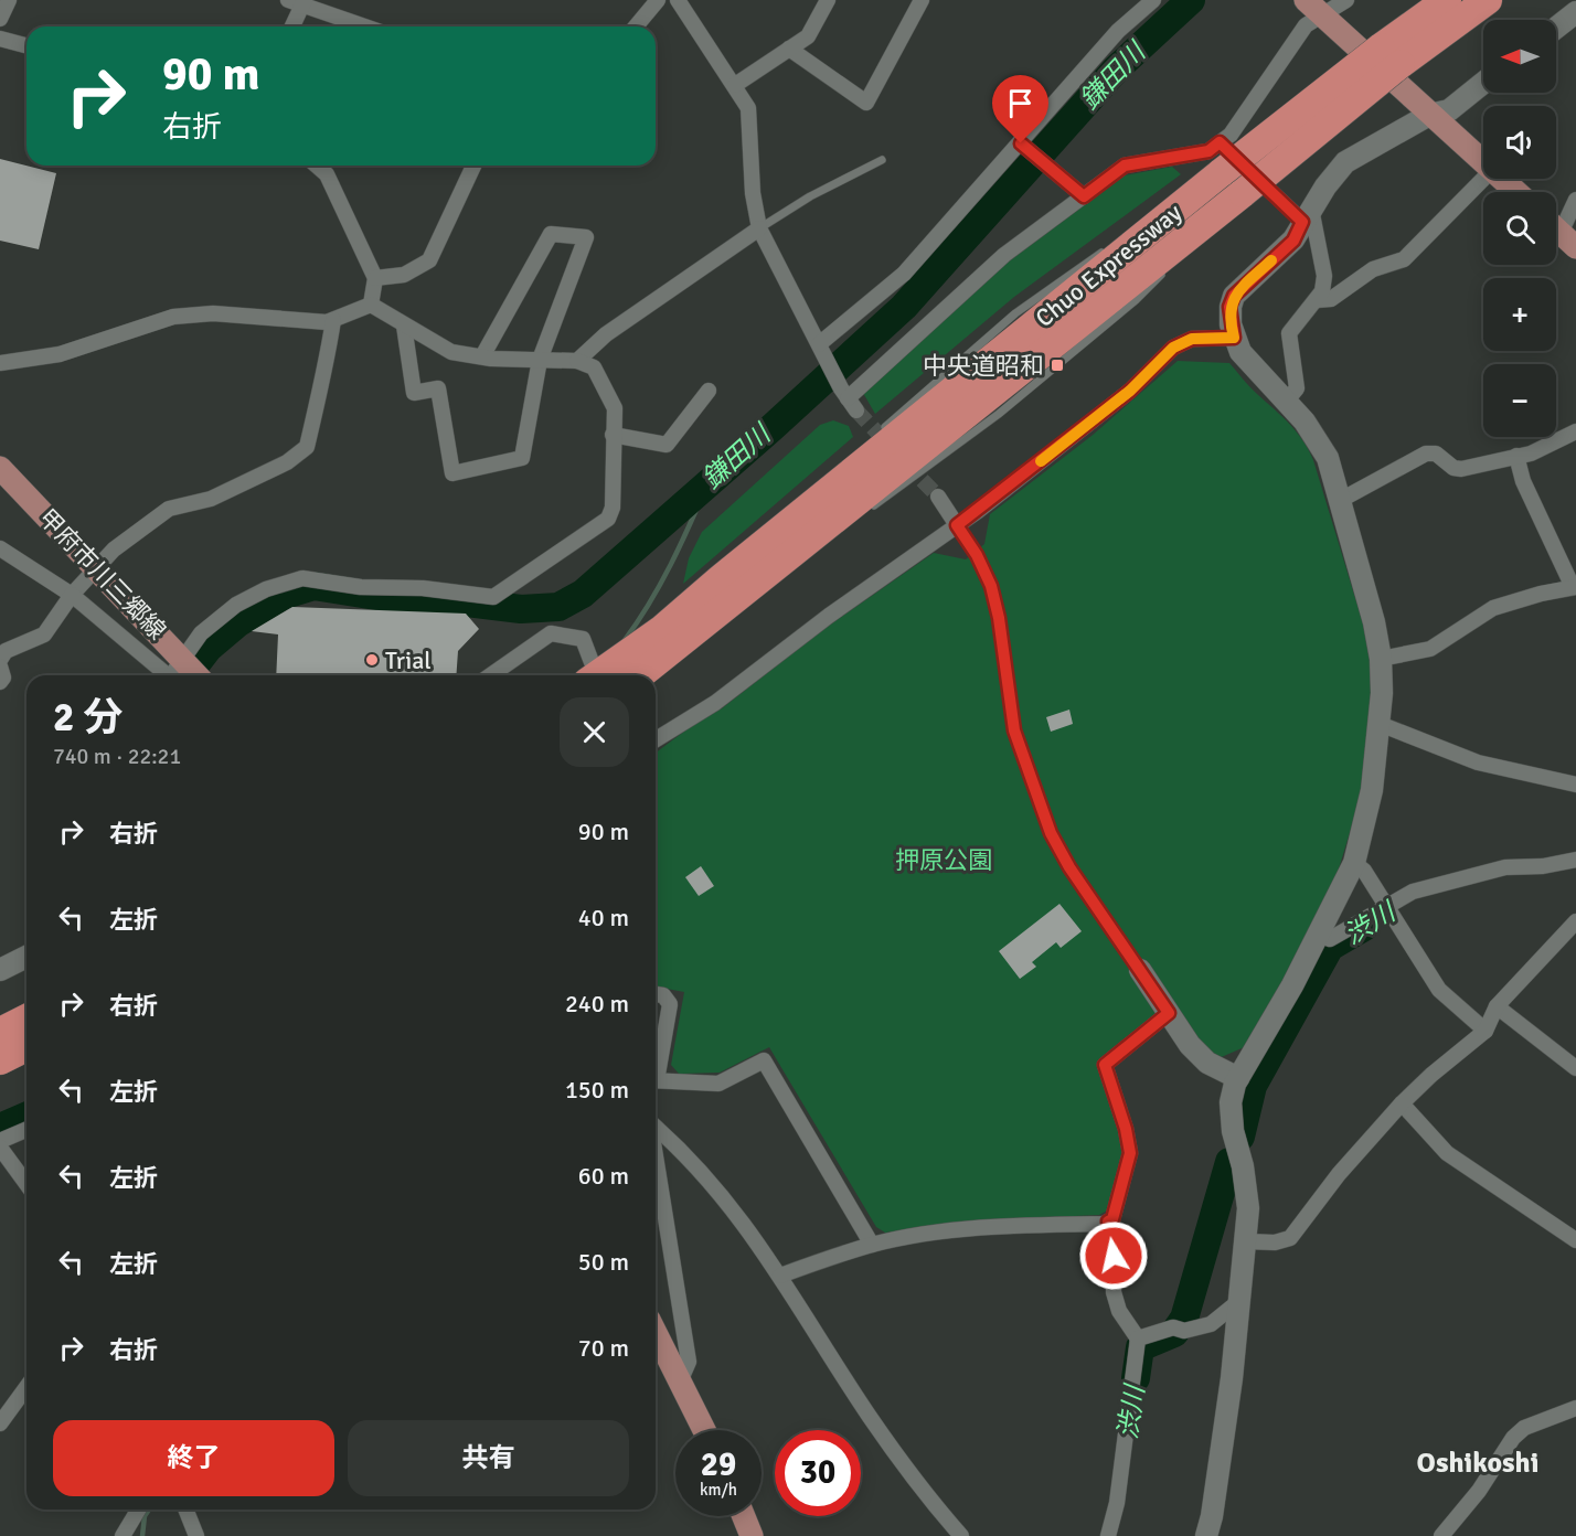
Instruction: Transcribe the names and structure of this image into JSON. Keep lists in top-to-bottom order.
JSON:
{
  "streets": {
    "highway": ["Chuo Expressway"],
    "main road": ["甲府市川三郷線"]
  },
  "districts": ["Oshikoshi"],
  "water": ["鎌田川", "渋川"],
  "parks": ["押原公園"],
  "places": {
    "transit": ["中央道昭和"],
    "other": ["Trial"]
  },
  "north": "left",
  "page": {
    "map_buttons": ["+", "−"],
    "turn": ["90 m", "右折"],
    "heading": ["2 分", "740 m · 22:21"],
    "list": [
      {
        "name": "右折",
        "value": "90 m"
      },
      {
        "name": "左折",
        "value": "40 m"
      },
      {
        "name": "右折",
        "value": "240 m"
      },
      {
        "name": "左折",
        "value": "150 m"
      },
      {
        "name": "左折",
        "value": "60 m"
      },
      {
        "name": "左折",
        "value": "50 m"
      },
      {
        "name": "右折",
        "value": "70 m"
      }
    ],
    "buttons": ["終了", "共有"],
    "speed": "29 km/h",
    "limit": "30"
  }
}
